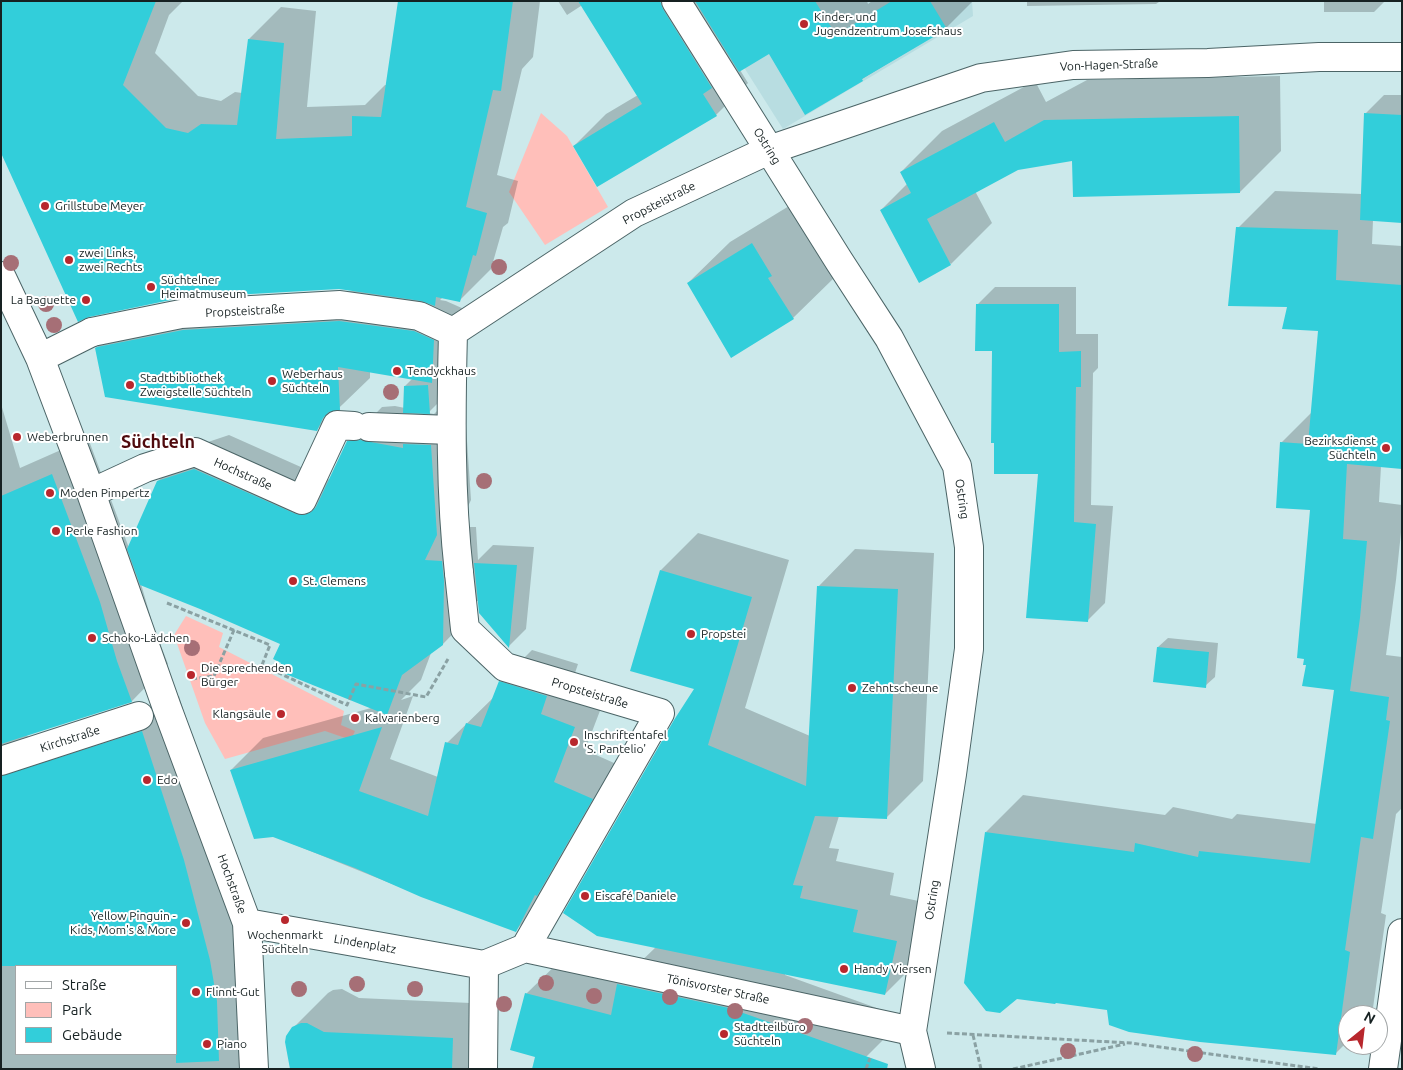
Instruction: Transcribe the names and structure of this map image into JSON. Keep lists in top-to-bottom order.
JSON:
{
  "streets": {
    "street": [
      "Von-Hagen-Straße",
      "Ostring",
      "Propsteistraße",
      "Hochstraße",
      "Kirchstraße",
      "Lindenplatz",
      "Tönisvorster Straße"
    ]
  },
  "crossings": [
    ["Von-Hagen-Straße", "Ostring"],
    ["Von-Hagen-Straße", "Propsteistraße"],
    ["Ostring", "Propsteistraße"],
    ["Ostring", "Tönisvorster Straße"],
    ["Propsteistraße", "Hochstraße"],
    ["Propsteistraße", "Tönisvorster Straße"],
    ["Hochstraße", "Kirchstraße"],
    ["Hochstraße", "Lindenplatz"]
  ],
  "districts": ["Süchteln"],
  "places": [
    "Kinder- und Jugendzentrum Josefshaus",
    "Grillstube Meyer",
    "zwei Links, zwei Rechts",
    "Süchtelner Heimatmuseum",
    "La Baguette",
    "Tendyckhaus",
    "Weberhaus Süchteln",
    "Stadtbibliothek Zweigstelle Süchteln",
    "Weberbrunnen",
    "Bezirksdienst Süchteln",
    "Moden Pimpertz",
    "Perle Fashion",
    "St. Clemens",
    "Propstei",
    "Schoko-Lädchen",
    "Die sprechenden Bürger",
    "Zehntscheune",
    "Klangsäule",
    "Kalvarienberg",
    "Inschriftentafel 'S. Pantelio'",
    "Edo",
    "Eiscafé Daniele",
    "Wochenmarkt Süchteln",
    "Yellow Pinguin - Kids, Mom's & More",
    "Handy Viersen",
    "Flinnt-Gut",
    "Stadtteilbüro Süchteln",
    "Piano"
  ],
  "legend": ["Straße", "Park", "Gebäude"],
  "north": "top right"
}
